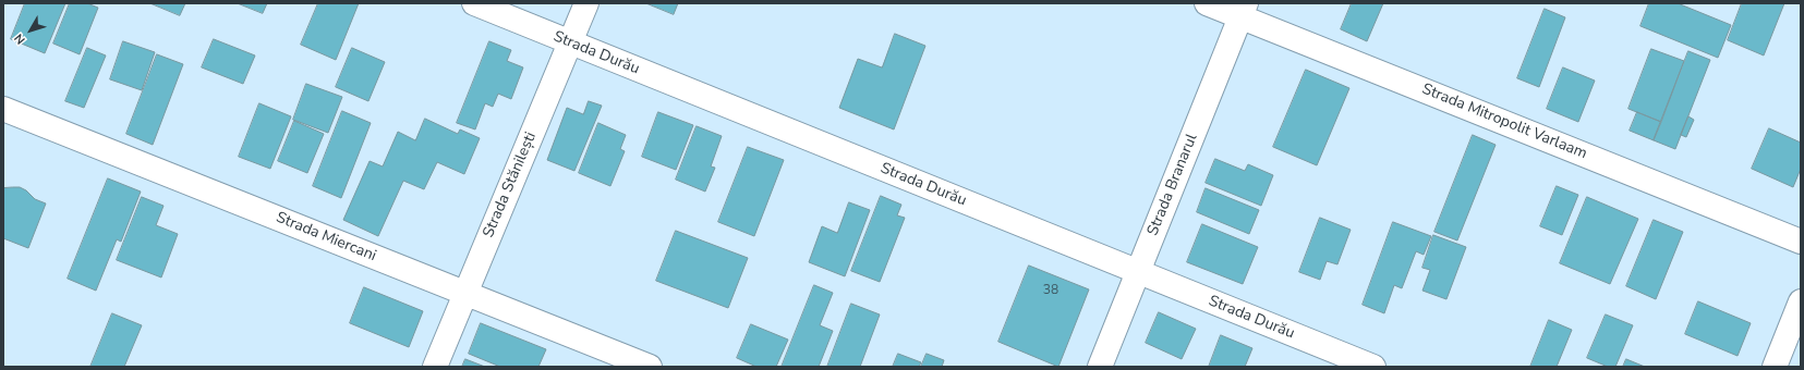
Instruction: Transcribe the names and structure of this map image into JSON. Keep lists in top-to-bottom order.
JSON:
{
  "streets": {
    "street": [
      "Strada Durău",
      "Strada Mitropolit Varlaam",
      "Strada Stănilești",
      "Strada Branarul",
      "Strada Miercani"
    ]
  },
  "crossings": [
    ["Strada Durău", "Strada Stănilești"],
    ["Strada Durău", "Strada Branarul"],
    ["Strada Mitropolit Varlaam", "Strada Branarul"],
    ["Strada Stănilești", "Strada Miercani"]
  ],
  "house_numbers": ["38"],
  "north": "bottom left"
}
